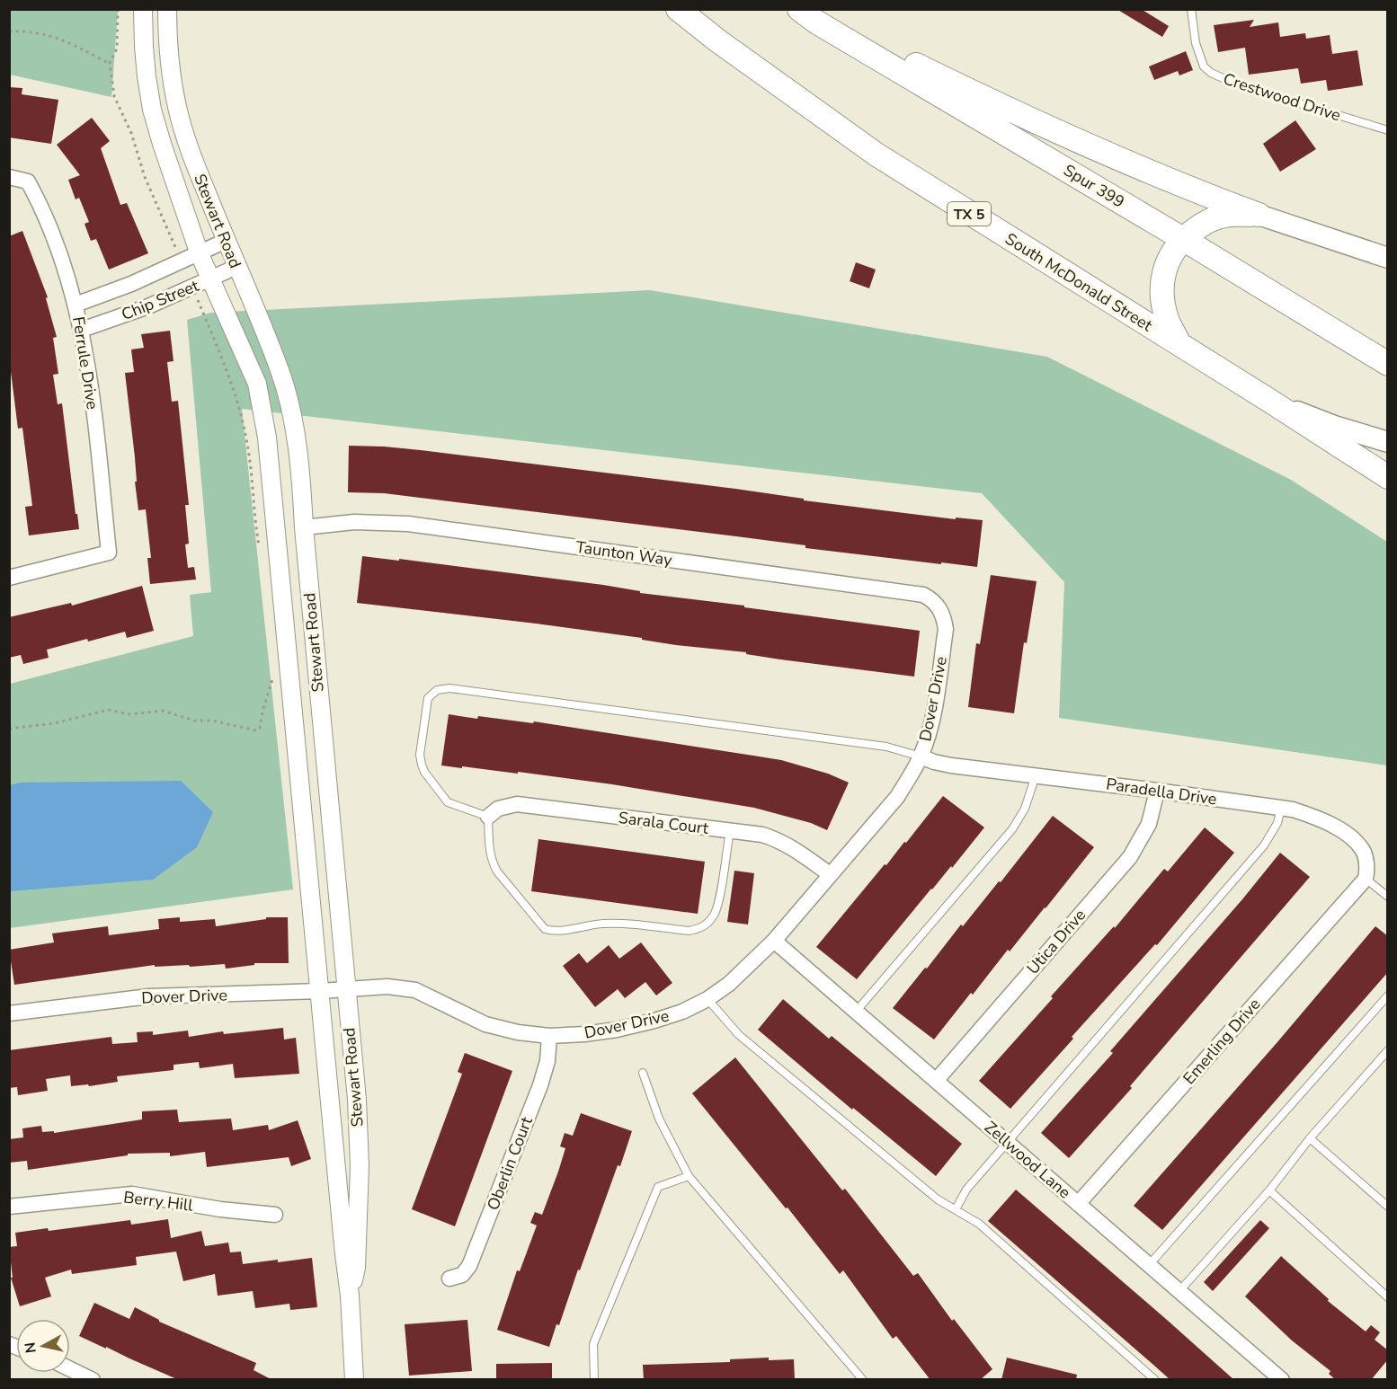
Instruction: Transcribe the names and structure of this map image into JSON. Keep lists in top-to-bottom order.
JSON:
{
  "streets": {
    "main road": ["Spur 399", "TX 5", "South McDonald Street"],
    "street": [
      "Stewart Road",
      "Chip Street",
      "Ferrule Drive",
      "Taunton Way",
      "Dover Drive",
      "Paradella Drive",
      "Sarala Court",
      "Utica Drive",
      "Emerling Drive",
      "Zellwood Lane",
      "Oberlin Court",
      "Berry Hill"
    ],
    "lane": ["Crestwood Drive"]
  },
  "crossings": [
    ["TX 5", "South McDonald Street"],
    ["Stewart Road", "Chip Street"],
    ["Stewart Road", "Taunton Way"],
    ["Stewart Road", "Dover Drive"],
    ["Chip Street", "Ferrule Drive"],
    ["Taunton Way", "Dover Drive"],
    ["Dover Drive", "Paradella Drive"],
    ["Dover Drive", "Sarala Court"],
    ["Dover Drive", "Zellwood Lane"],
    ["Dover Drive", "Oberlin Court"],
    ["Paradella Drive", "Utica Drive"],
    ["Paradella Drive", "Emerling Drive"],
    ["Utica Drive", "Zellwood Lane"],
    ["Emerling Drive", "Zellwood Lane"]
  ],
  "north": "left"
}
